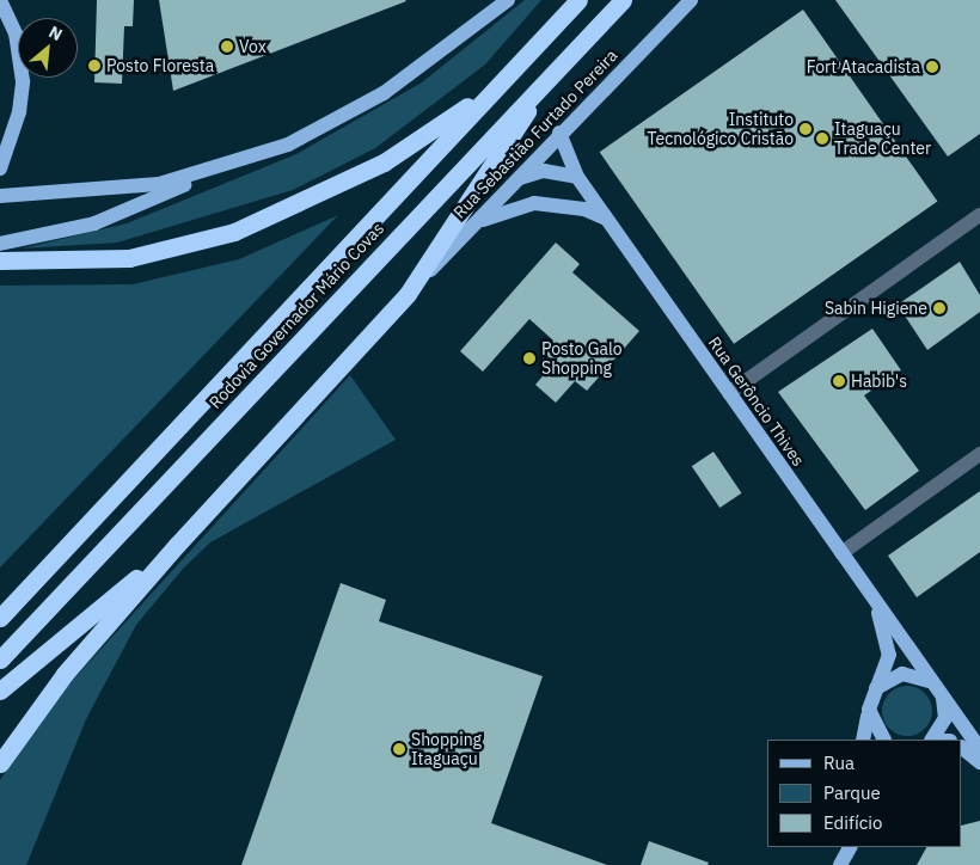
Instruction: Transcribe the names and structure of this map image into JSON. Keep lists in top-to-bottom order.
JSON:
{
  "streets": {
    "highway": ["Rodovia Governador Mário Covas"],
    "main road": ["Rua Sebastião Furtado Pereira", "Rua Gerôncio Thives"]
  },
  "crossings": [
    ["Rua Sebastião Furtado Pereira", "Rua Gerôncio Thives"]
  ],
  "places": [
    "Vox",
    "Posto Floresta",
    "Fort Atacadista",
    "Instituto Tecnológico Cristão",
    "Itaguaçu Trade Center",
    "Sabin Higiene",
    "Posto Galo Shopping",
    "Habib's",
    "Shopping Itaguaçu"
  ],
  "legend": ["Rua", "Parque", "Edifício"],
  "north": "top right"
}
